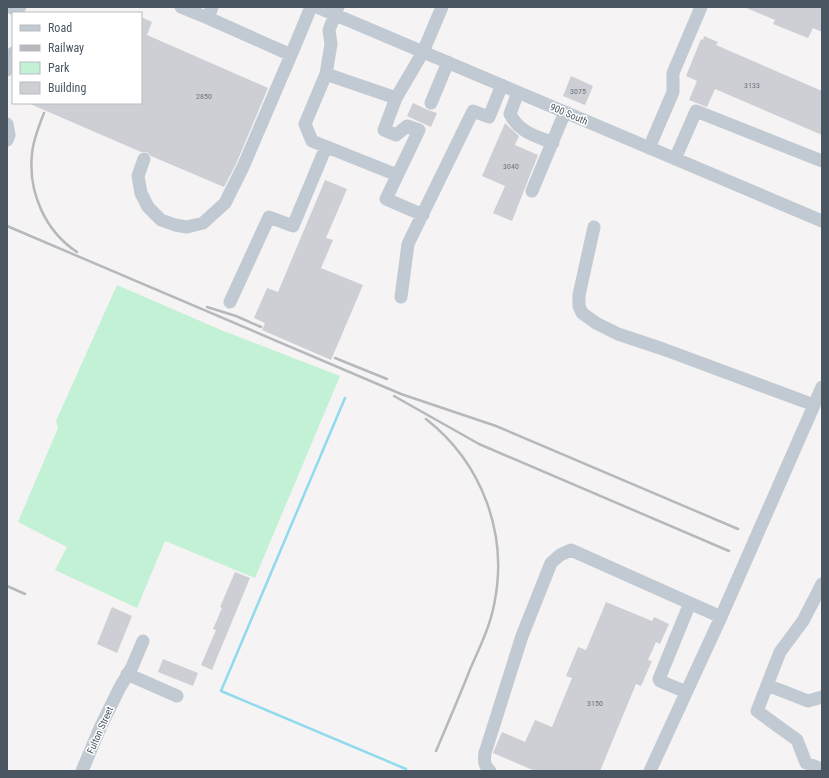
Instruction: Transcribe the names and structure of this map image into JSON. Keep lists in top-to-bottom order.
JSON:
{
  "streets": {
    "street": ["900 South", "Fulton Street"]
  },
  "house_numbers": [
    "3133",
    "3075",
    "2850",
    "3040",
    "3150"
  ],
  "legend": [
    "Road",
    "Railway",
    "Park",
    "Building"
  ]
}
